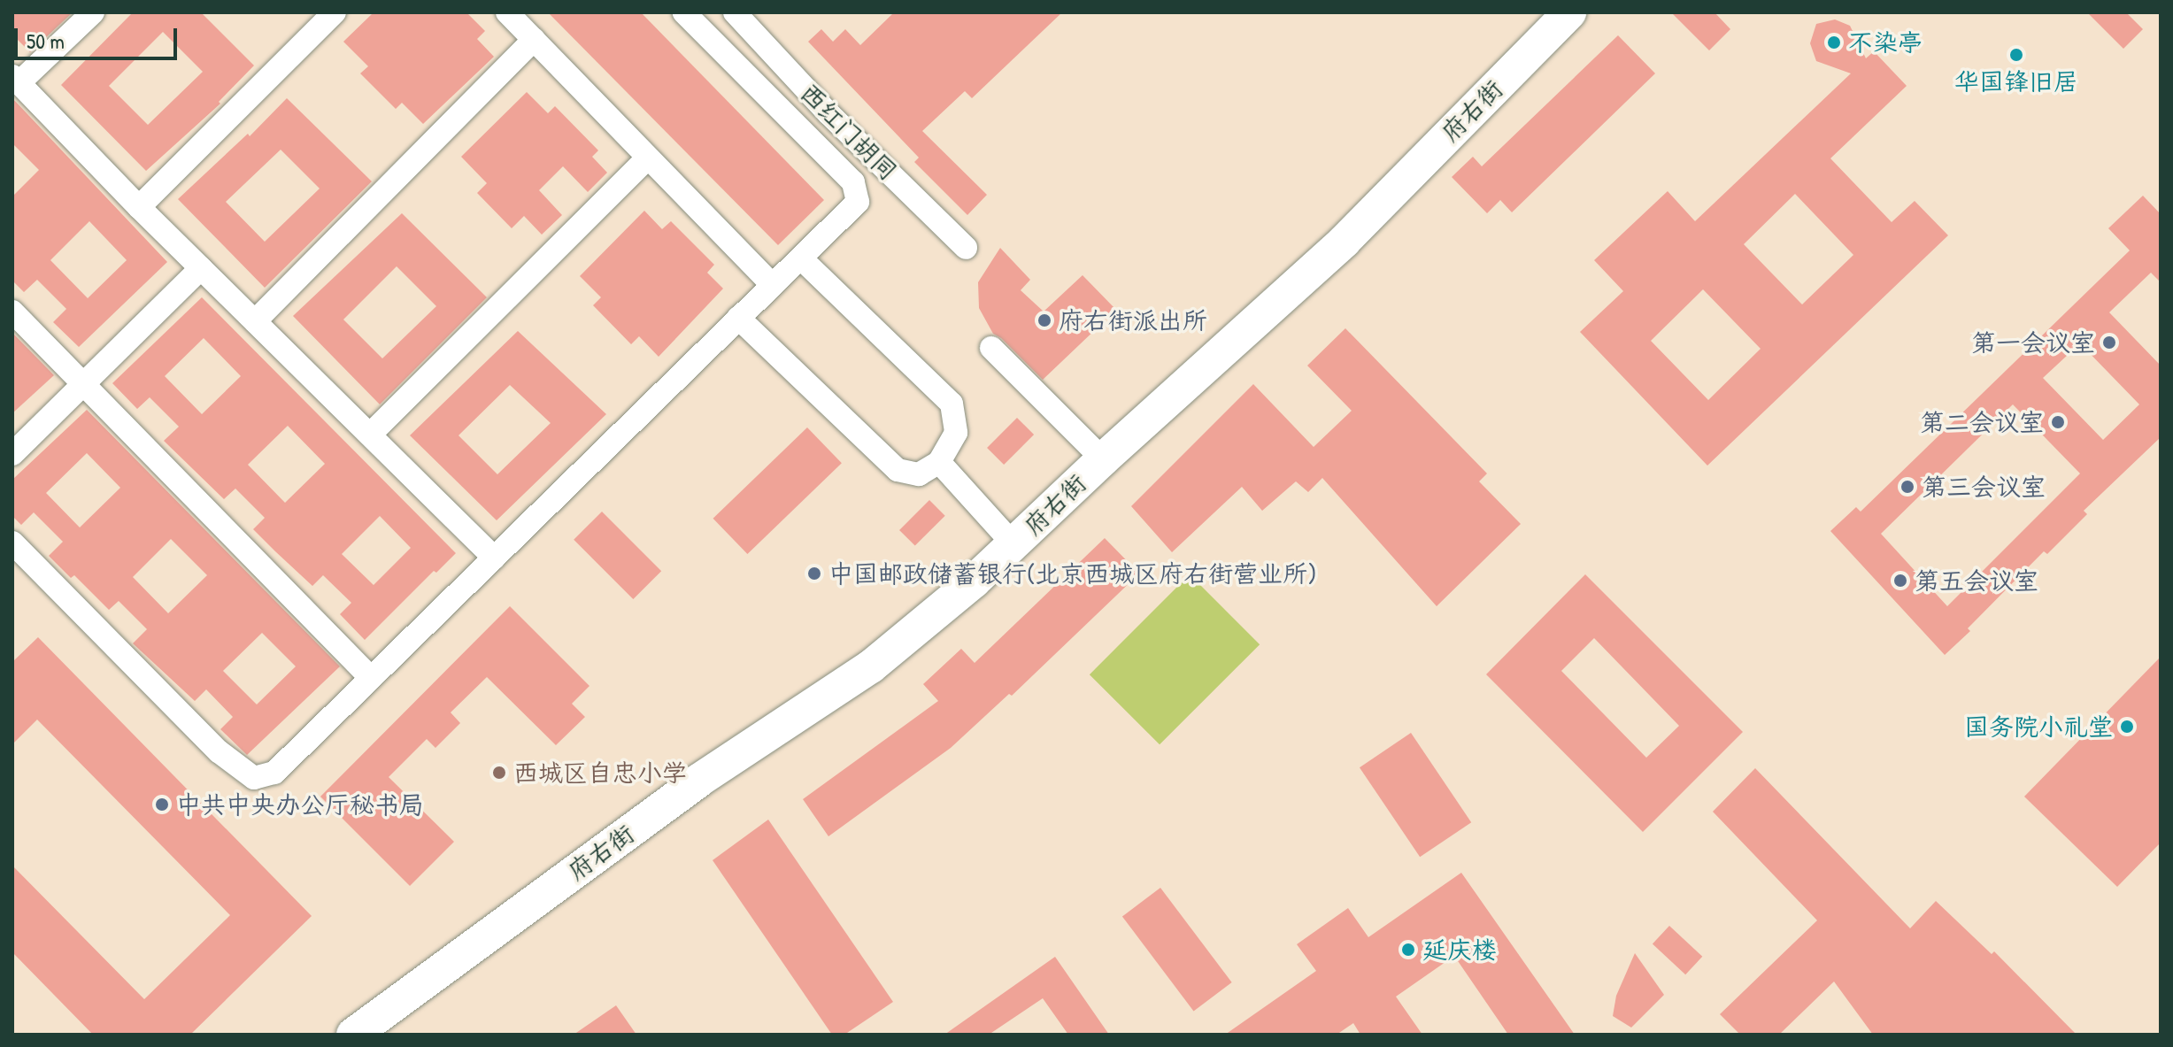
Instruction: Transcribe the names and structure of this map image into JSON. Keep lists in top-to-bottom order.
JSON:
{
  "streets": {
    "main road": ["府右街"],
    "street": ["西红门胡同"]
  },
  "places": [
    "不染亭",
    "华国锋旧居",
    "府右街派出所",
    "第一会议室",
    "第二会议室",
    "第三会议室",
    "中国邮政储蓄银行(北京西城区府右街营业所)",
    "第五会议室",
    "国务院小礼堂",
    "西城区自忠小学",
    "中共中央办公厅秘书局",
    "延庆楼"
  ],
  "scale_bar": "50 m"
}
